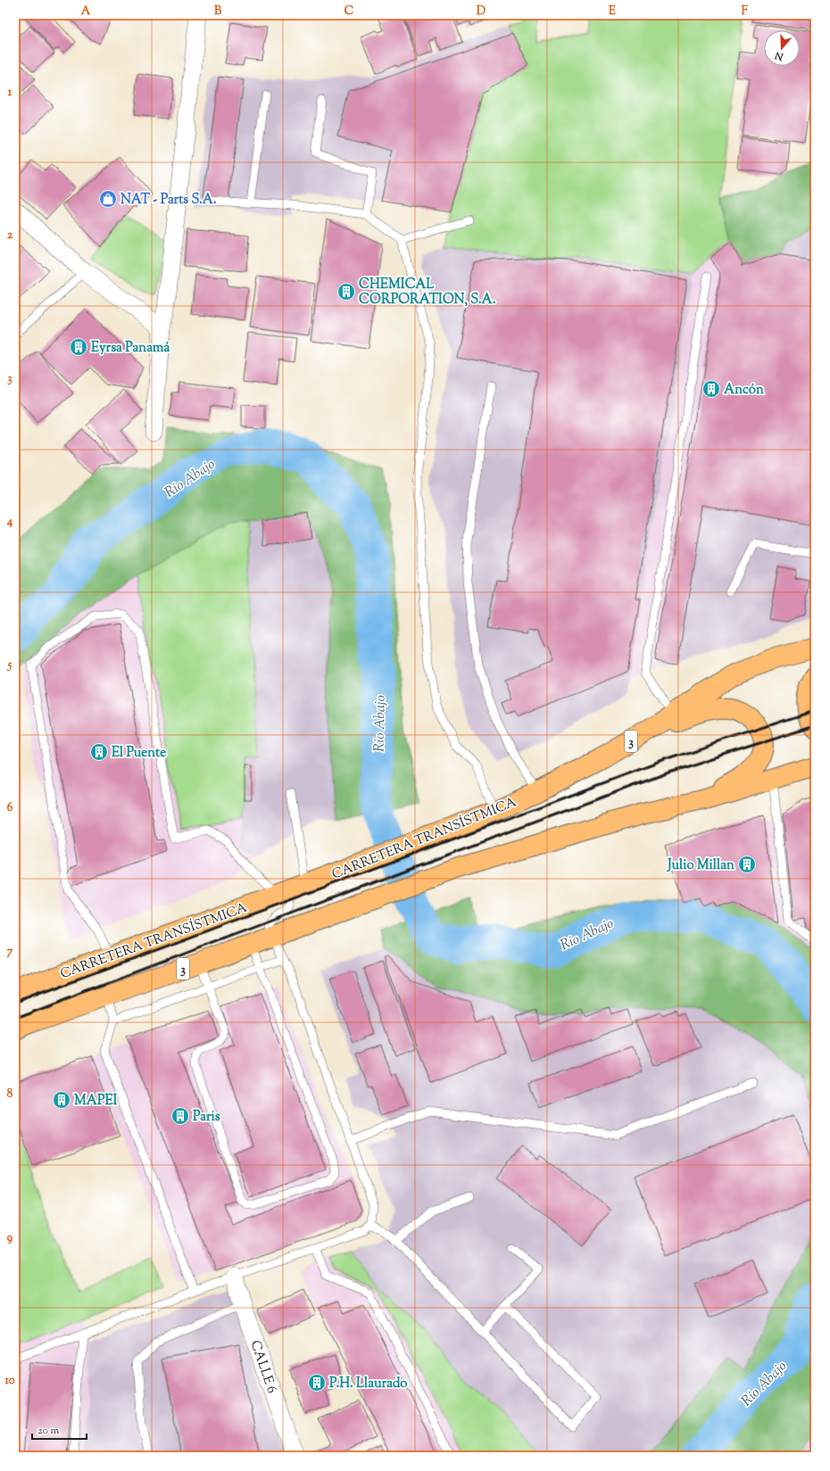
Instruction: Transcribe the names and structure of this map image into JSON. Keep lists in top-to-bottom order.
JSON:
{
  "streets": {
    "main road": ["3", "CARRETERA TRANSÍSTMICA"],
    "street": ["CALLE 6"]
  },
  "water": ["Río Abajo"],
  "places": {
    "shop": ["NAT - Parts S.A."],
    "building": [
      "CHEMICAL CORPORATION, S.A.",
      "Eyrsa Panamá",
      "Ancón",
      "El Puente",
      "Julio Millan",
      "MAPEI",
      "Paris",
      "P.H. Llaurado"
    ]
  },
  "scale_bar": "20 m",
  "north": "bottom",
  "grid": {
    "columns": [
      "A",
      "B",
      "C",
      "D",
      "E",
      "F"
    ],
    "rows": [
      "1",
      "2",
      "3",
      "4",
      "5",
      "6",
      "7",
      "8",
      "9",
      "10"
    ]
  }
}
